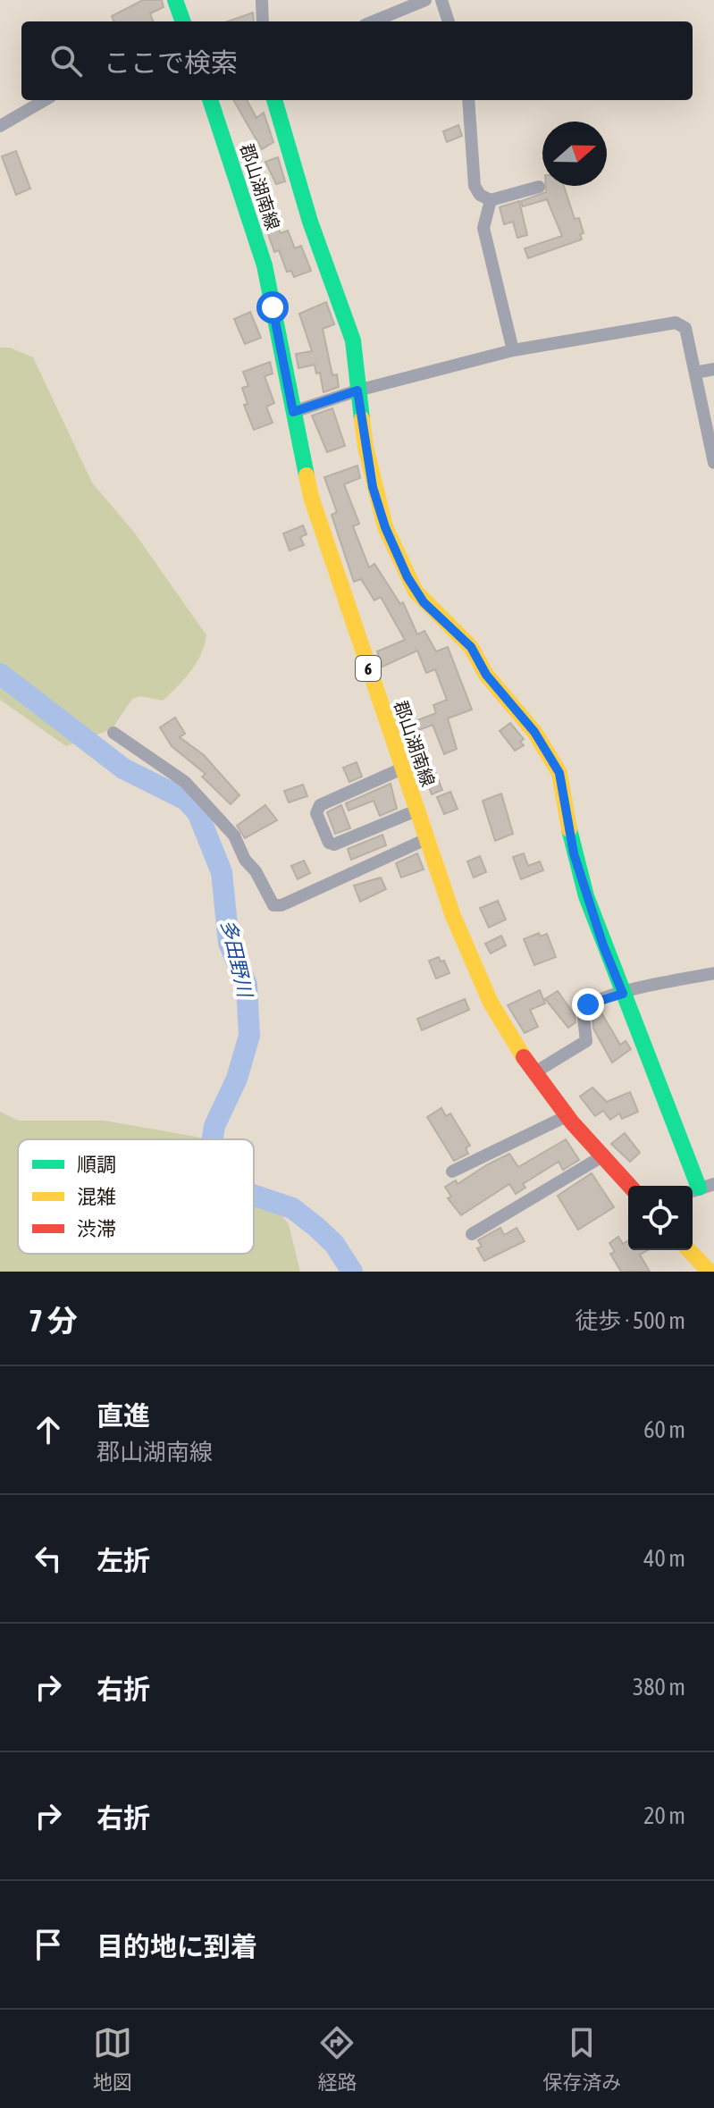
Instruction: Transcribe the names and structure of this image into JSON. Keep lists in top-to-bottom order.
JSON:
{
  "streets": {
    "main road": ["郡山湖南線", "6"]
  },
  "water": ["多田野川"],
  "legend": ["順調", "混雑", "渋滞"],
  "north": "right",
  "page": {
    "search": "ここで検索",
    "heading": ["7 分", "徒歩 · 500 m"],
    "list": [
      ["直進", "郡山湖南線", "60 m"],
      ["左折", "40 m"],
      ["右折", "380 m"],
      ["右折", "20 m"],
      "目的地に到着"
    ],
    "nav": ["地図", "経路", "保存済み"]
  }
}
